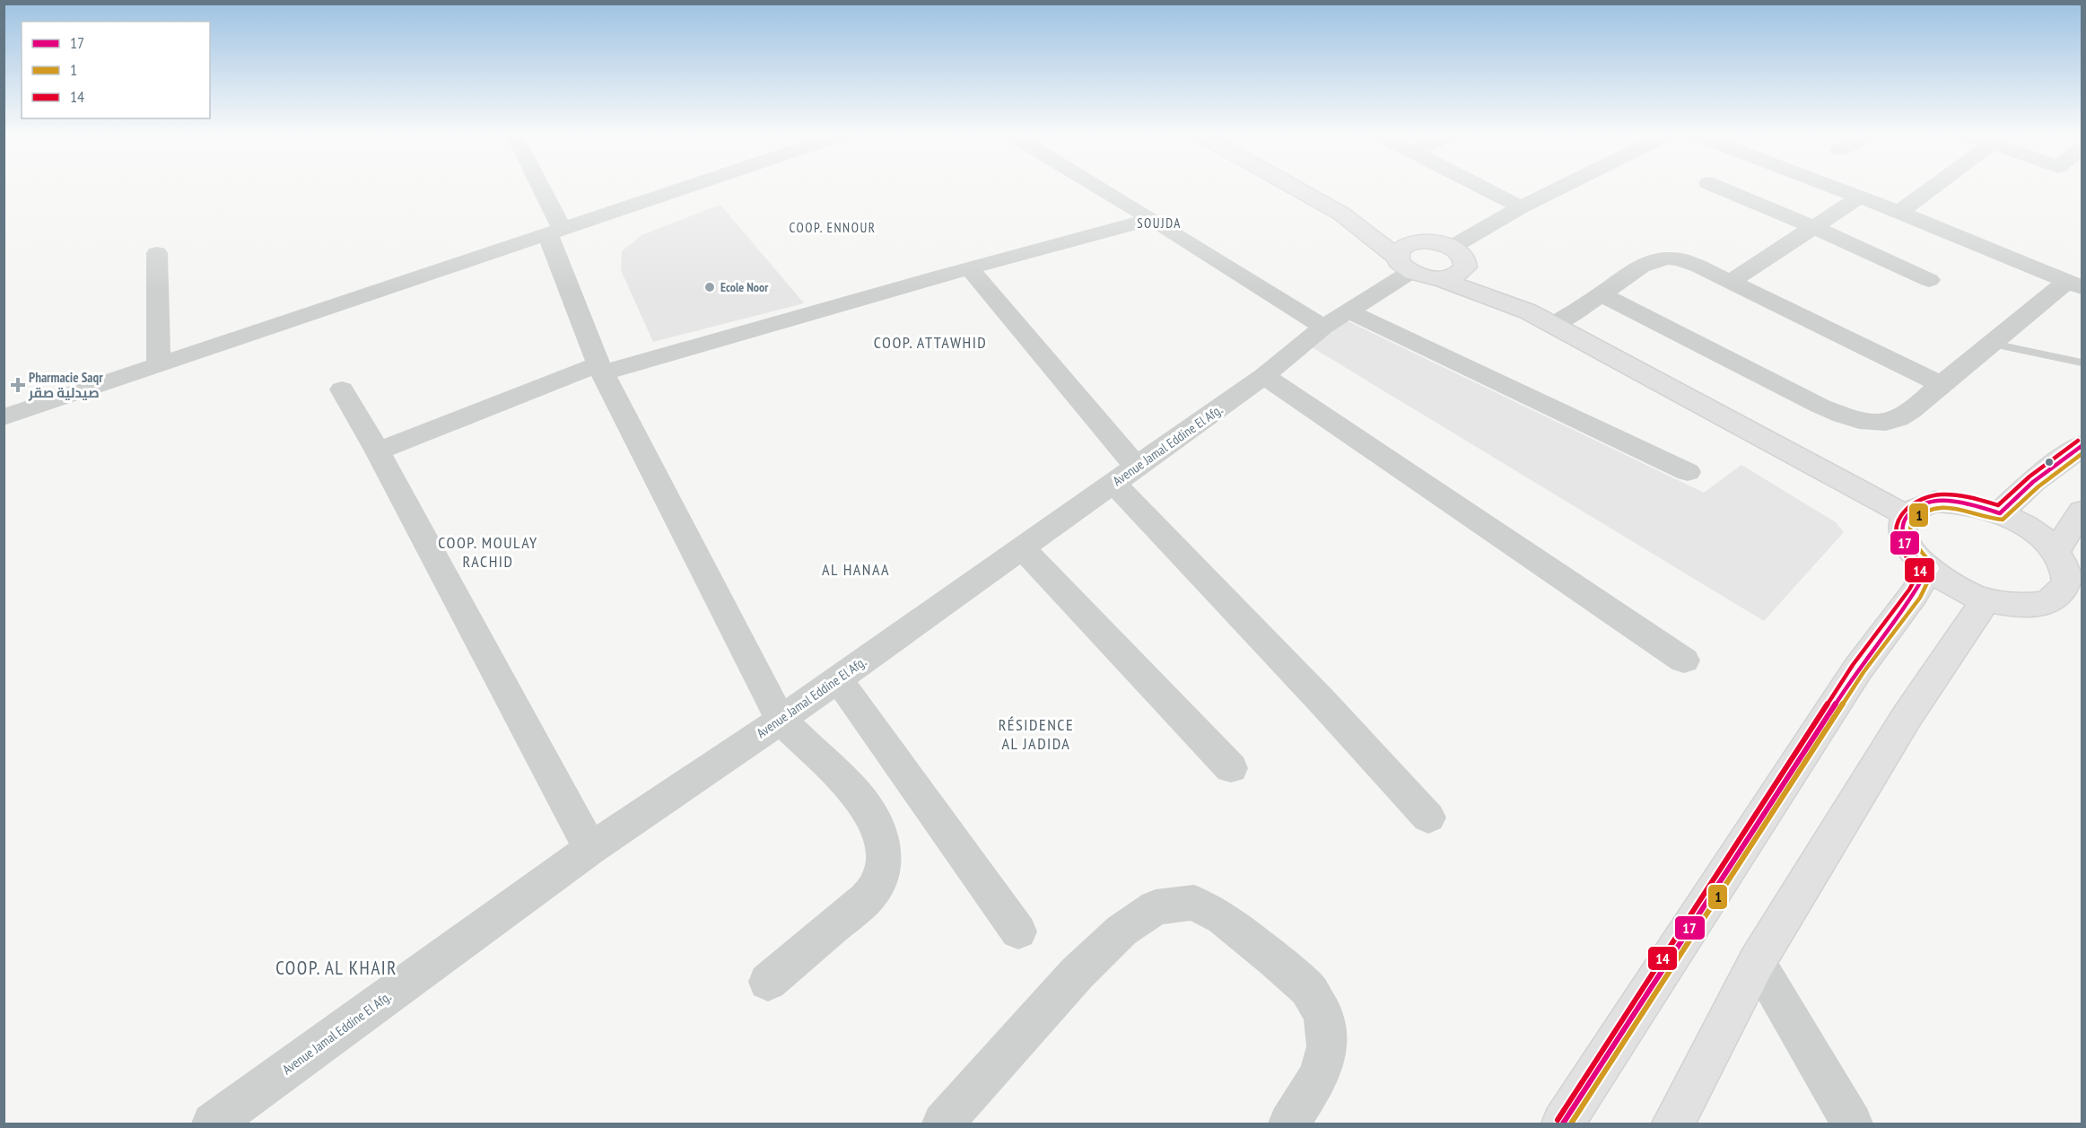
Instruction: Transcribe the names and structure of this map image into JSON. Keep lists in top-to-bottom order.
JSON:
{
  "streets": {
    "street": ["Avenue Jamal Eddine El Afg."]
  },
  "districts": [
    "SOUJDA",
    "COOP. ENNOUR",
    "COOP. ATTAWHID",
    "COOP. MOULAY RACHID",
    "AL HANAA",
    "RÉSIDENCE AL JADIDA",
    "COOP. AL KHAIR"
  ],
  "places": {
    "other": ["Ecole Noor"],
    "health": ["Pharmacie Saqr صيدلية صقر"]
  },
  "lines": ["transit line 14", "transit line 17", "transit line 1"],
  "legend": ["17", "1", "14"]
}
